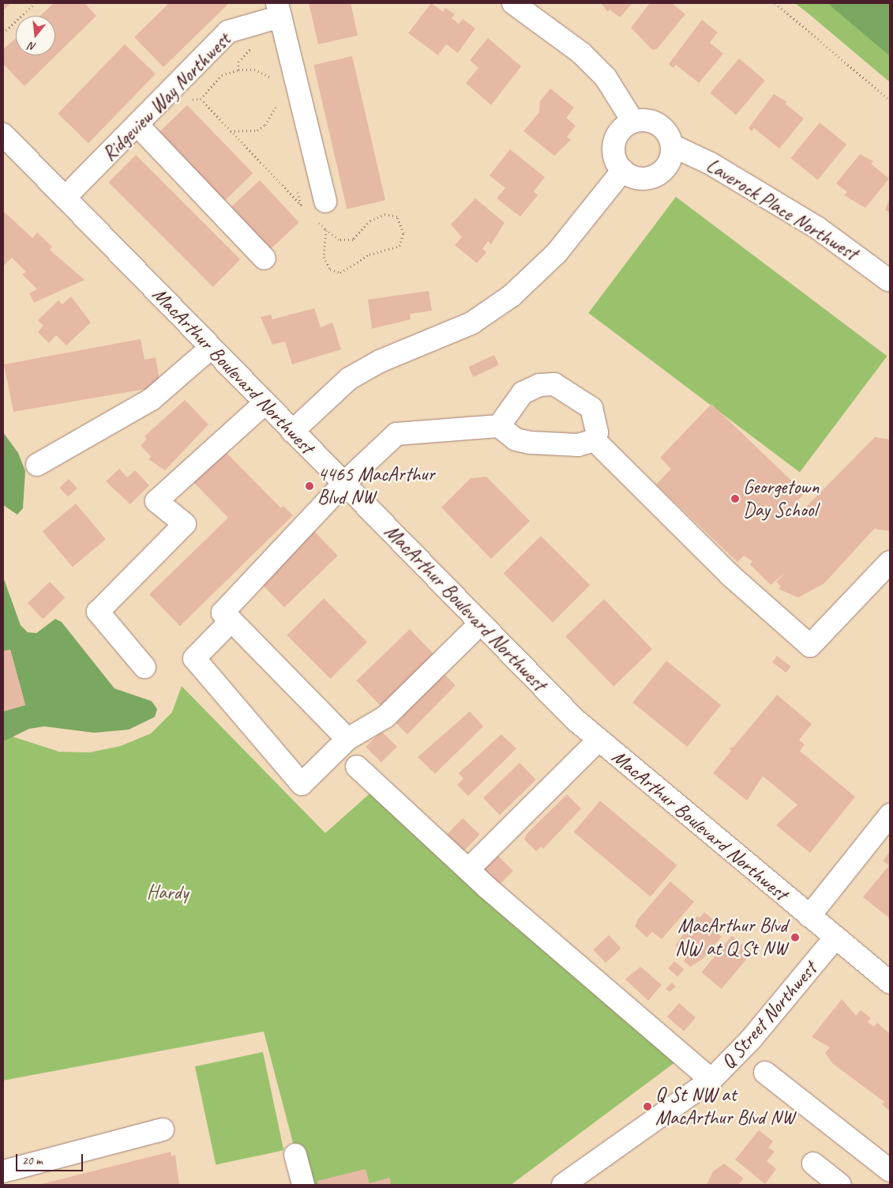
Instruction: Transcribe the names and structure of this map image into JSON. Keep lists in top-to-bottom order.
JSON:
{
  "streets": {
    "street": [
      "Ridgeview Way Northwest",
      "Laverock Place Northwest",
      "MacArthur Boulevard Northwest",
      "Q Street Northwest"
    ]
  },
  "crossings": [
    ["Ridgeview Way Northwest", "MacArthur Boulevard Northwest"],
    ["MacArthur Boulevard Northwest", "Q Street Northwest"]
  ],
  "parks": ["Hardy"],
  "places": [
    "4465 MacArthur Blvd NW",
    "Georgetown Day School",
    "MacArthur Blvd NW at Q St NW",
    "Q St NW at MacArthur Blvd NW"
  ],
  "scale_bar": "20 m",
  "north": "bottom"
}
